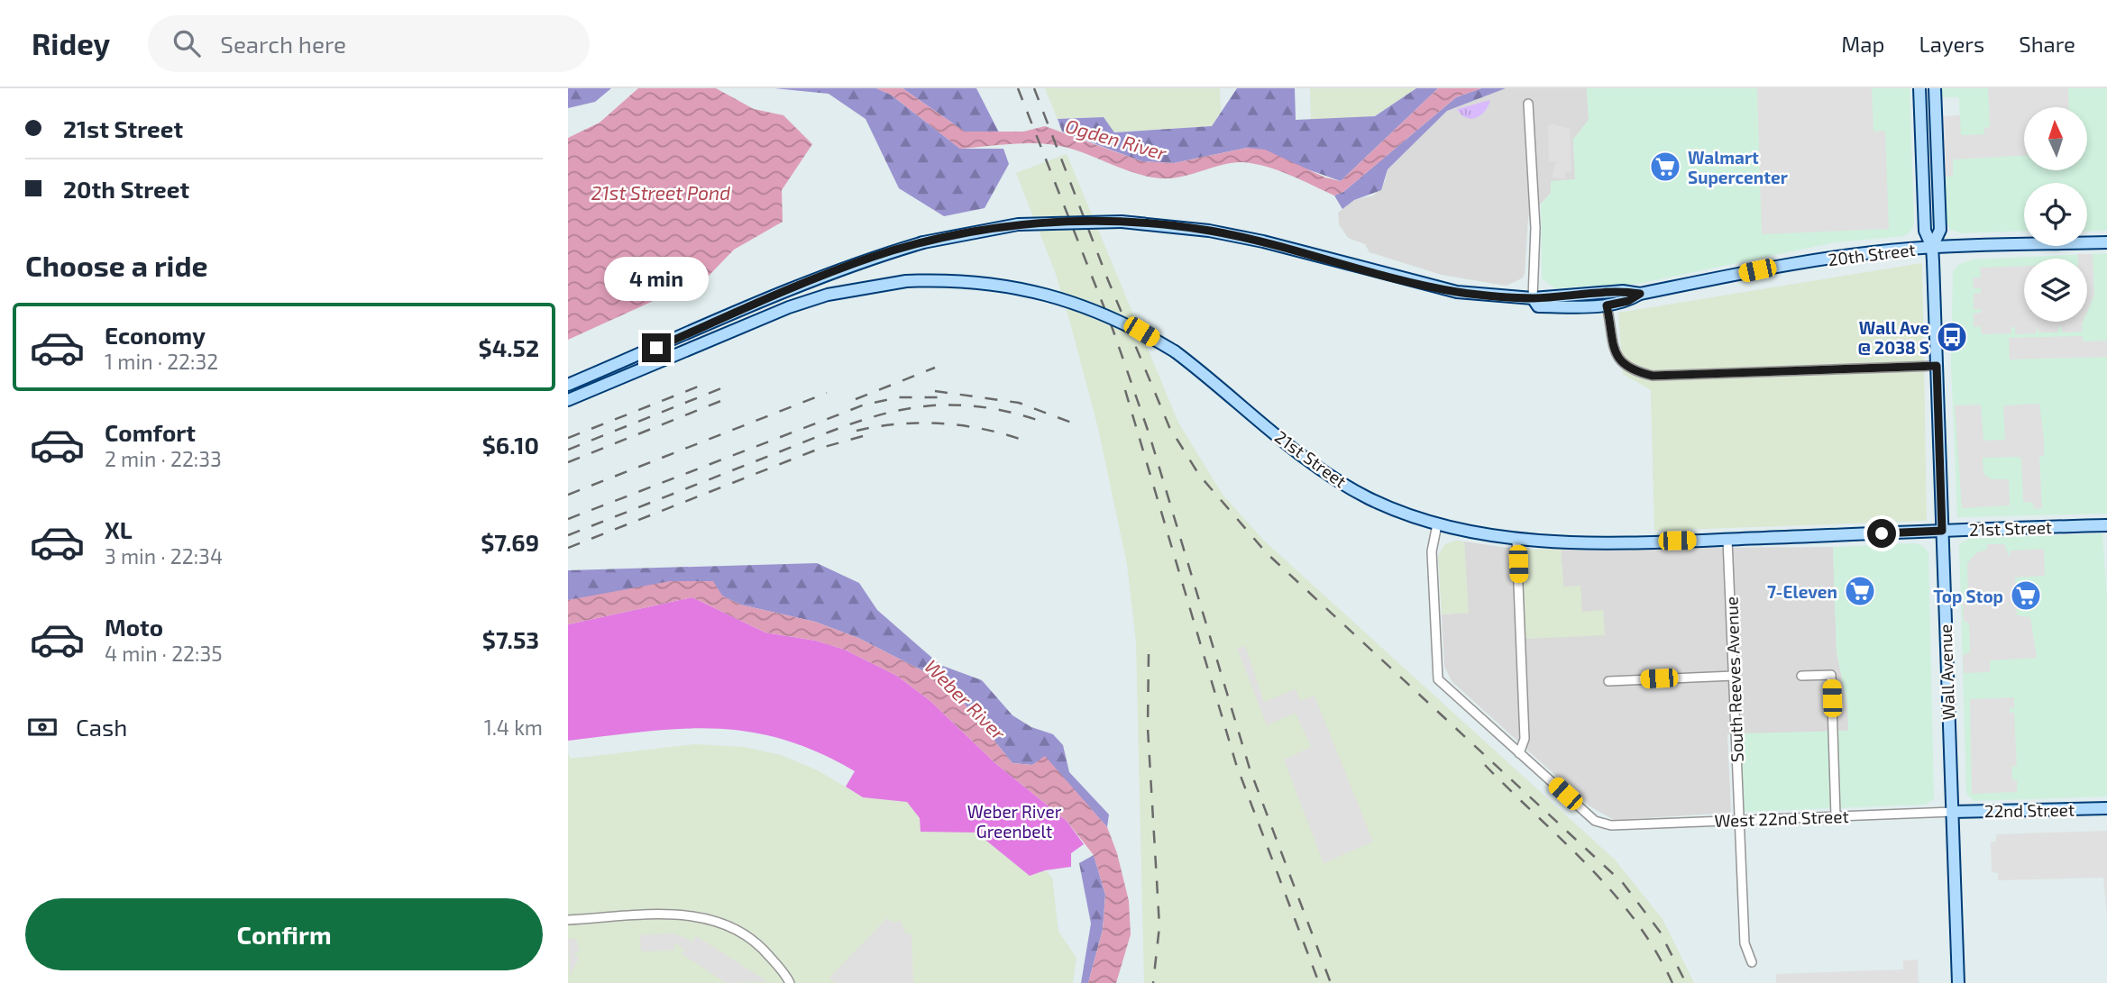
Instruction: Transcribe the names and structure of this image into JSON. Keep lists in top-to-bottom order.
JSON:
{
  "streets": {
    "main road": [
      "20th Street",
      "21st Street",
      "Wall Avenue",
      "22nd Street"
    ],
    "street": ["South Reeves Avenue", "West 22nd Street"]
  },
  "crossings": [
    ["20th Street", "Wall Avenue"],
    ["21st Street", "Wall Avenue"],
    ["21st Street", "South Reeves Avenue"],
    ["Wall Avenue", "22nd Street"],
    ["Wall Avenue", "West 22nd Street"],
    ["South Reeves Avenue", "West 22nd Street"],
    ["22nd Street", "West 22nd Street"]
  ],
  "water": ["Ogden River", "21st Street Pond", "Weber River"],
  "parks": ["Weber River Greenbelt"],
  "places": {
    "supermarket": ["Walmart Supercenter", "7-Eleven", "Top Stop"],
    "bus stop": ["Wall Ave @ 2038 S"]
  },
  "north": "top",
  "page": {
    "header": "Ridey",
    "search": "Search here",
    "nav": ["Map", "Layers", "Share"],
    "banner": ["21st Street", "20th Street"],
    "heading": "Choose a ride",
    "bubble": "4 min",
    "list": [
      {
        "name": "Economy",
        "note": "1 min · 22:32",
        "value": "$4.52"
      },
      {
        "name": "Comfort",
        "note": "2 min · 22:33",
        "value": "$6.10"
      },
      {
        "name": "XL",
        "note": "3 min · 22:34",
        "value": "$7.69"
      },
      {
        "name": "Moto",
        "note": "4 min · 22:35",
        "value": "$7.53"
      }
    ],
    "pay": ["Cash", "1.4 km"],
    "buttons": "Confirm"
  }
}
